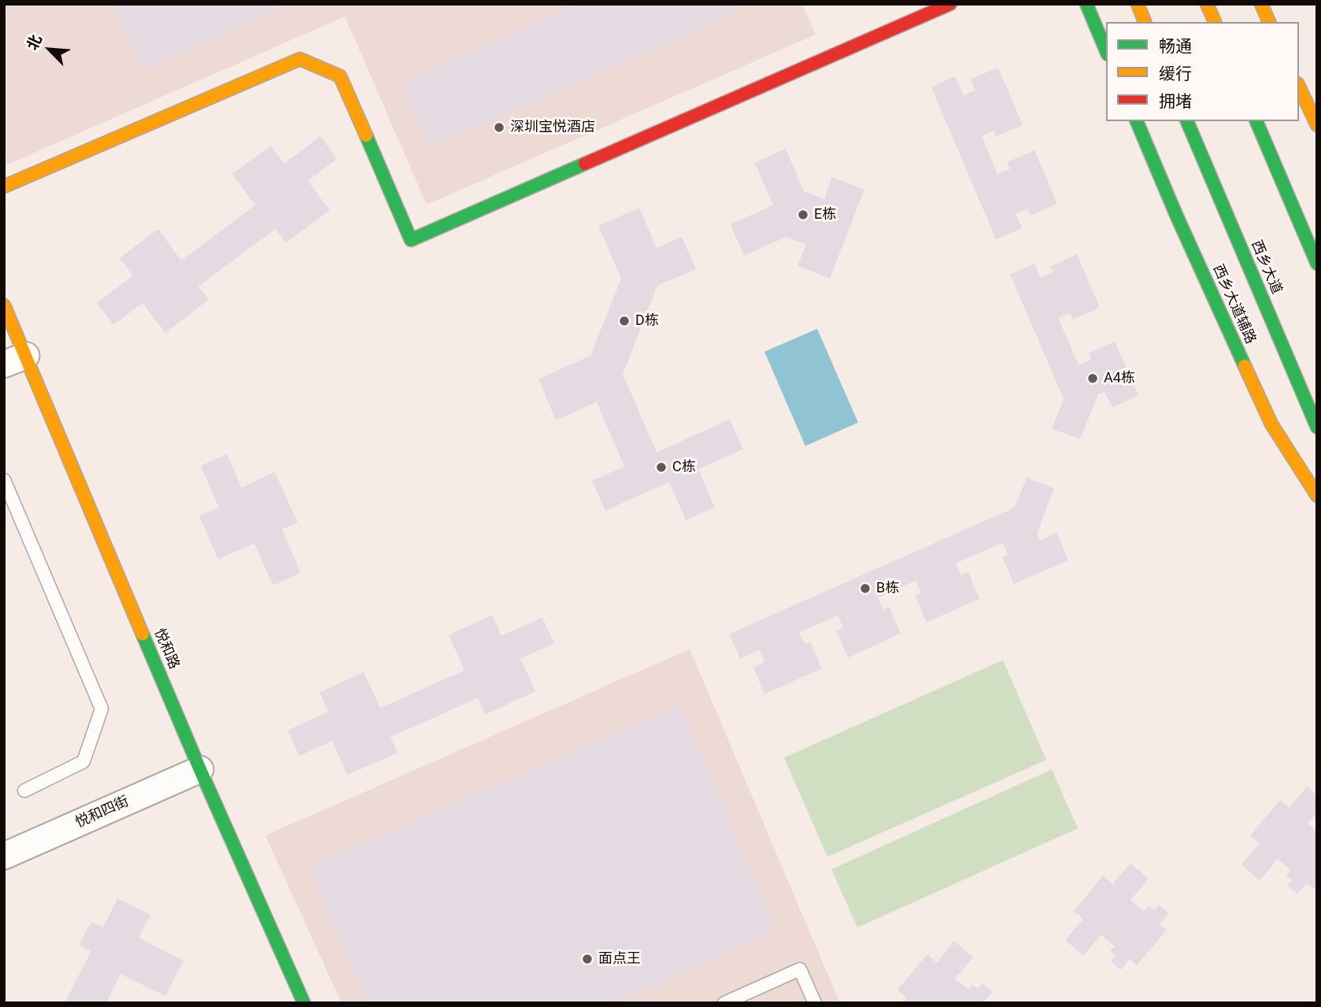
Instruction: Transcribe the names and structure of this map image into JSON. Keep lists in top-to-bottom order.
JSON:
{
  "streets": {
    "street": [
      "西乡大道",
      "西乡大道辅路",
      "悦和路",
      "悦和四街"
    ]
  },
  "crossings": [
    ["悦和路", "悦和四街"]
  ],
  "places": [
    "深圳宝悦酒店",
    "E栋",
    "D栋",
    "A4栋",
    "C栋",
    "B栋",
    "面点王"
  ],
  "legend": ["畅通", "缓行", "拥堵"],
  "north": "top left"
}
